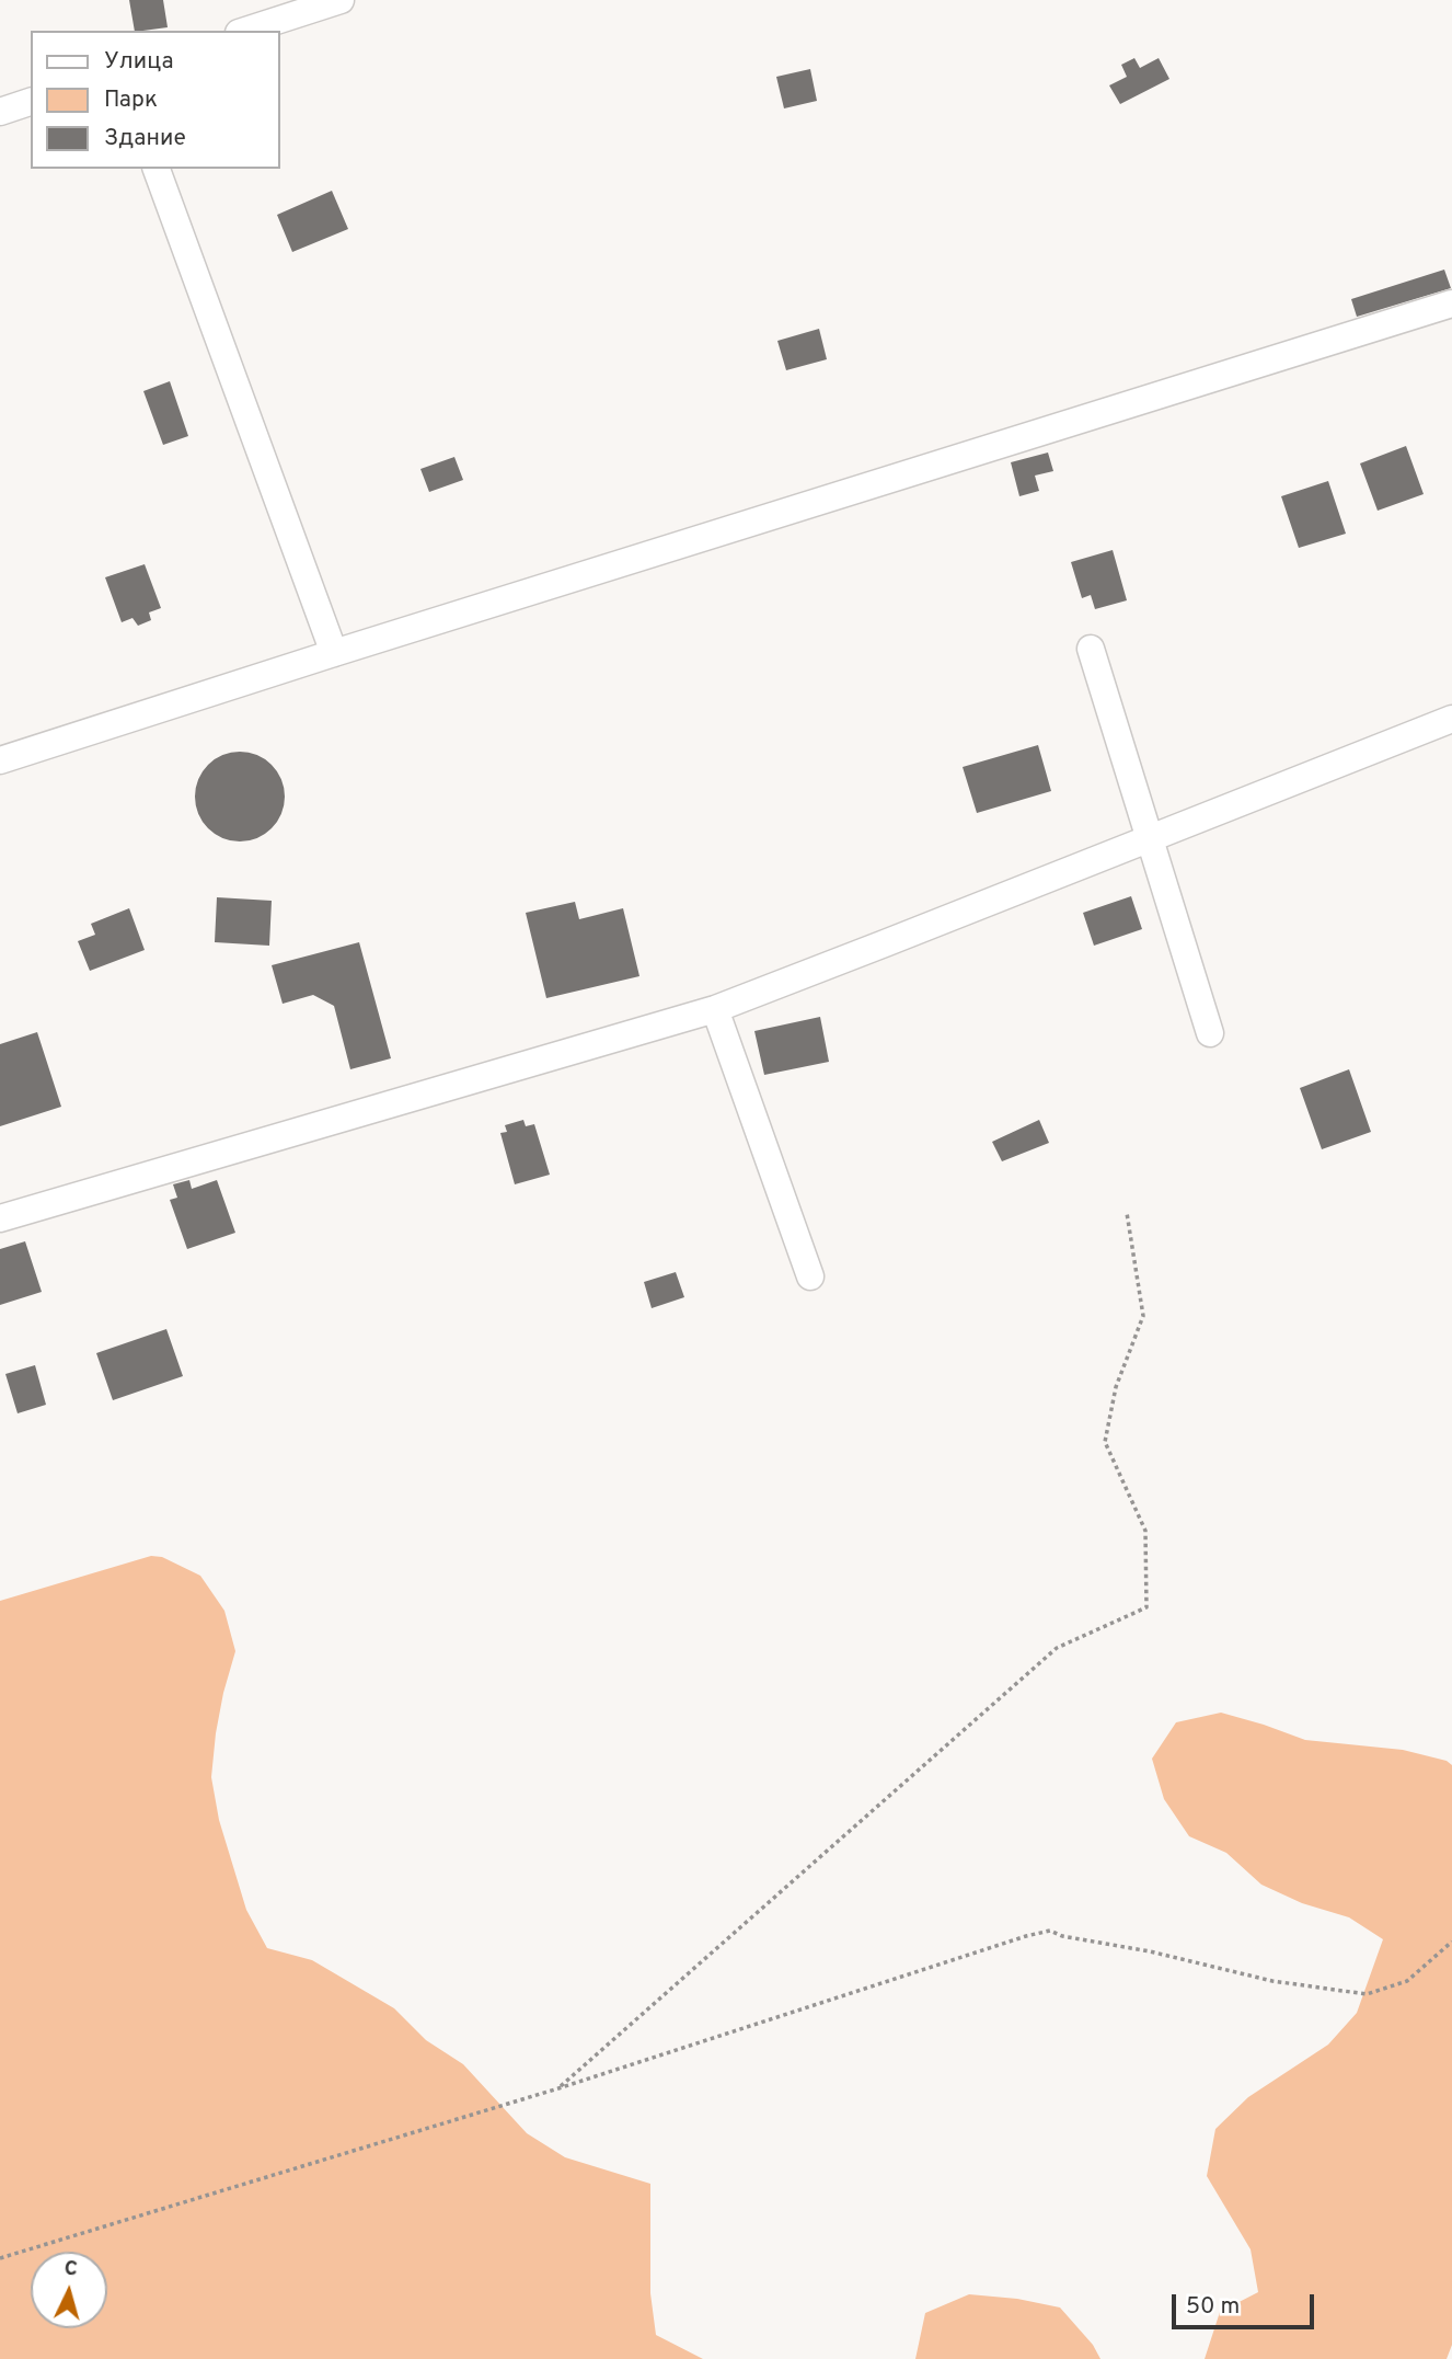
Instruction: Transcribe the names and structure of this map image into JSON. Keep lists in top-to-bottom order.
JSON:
{
  "legend": ["Улица", "Парк", "Здание"],
  "scale_bar": "50 m",
  "north": "top"
}
